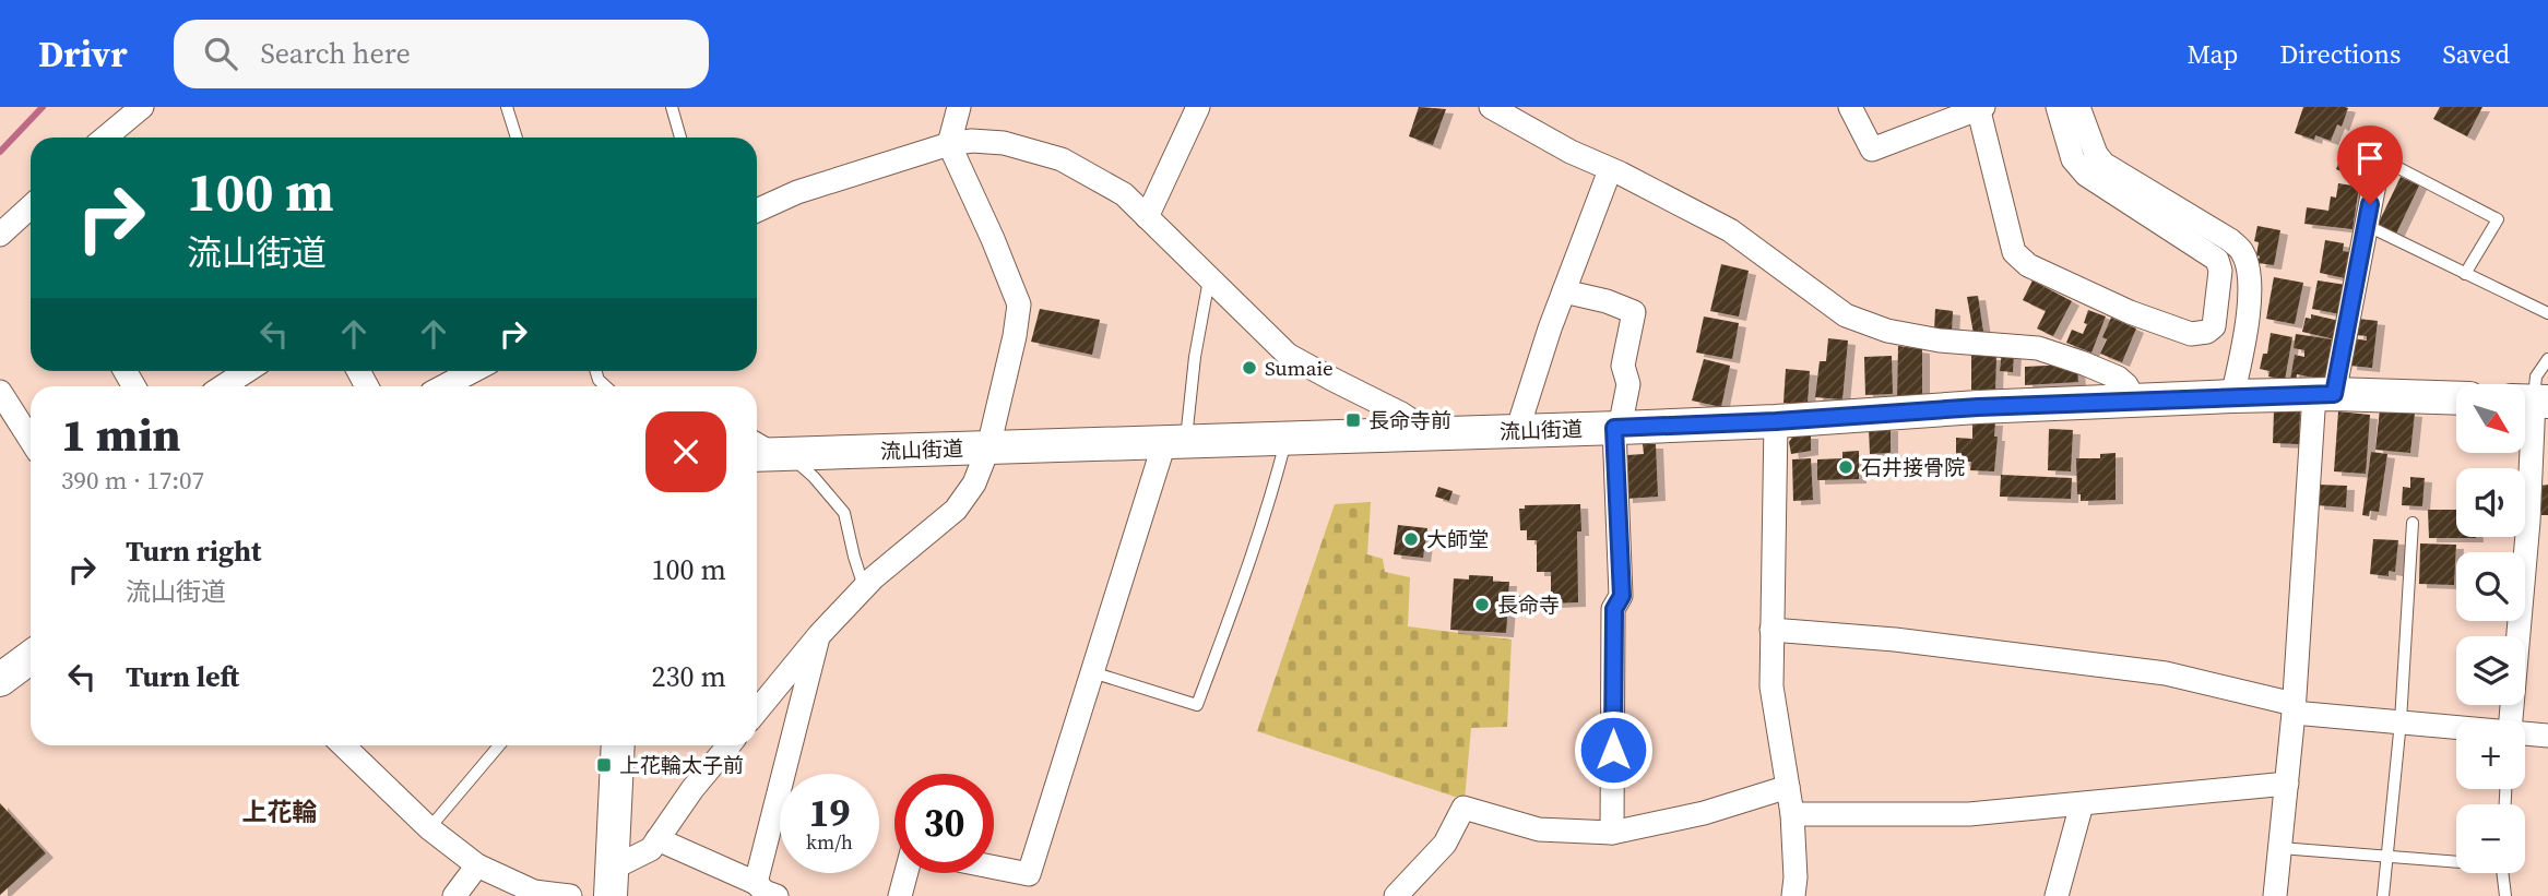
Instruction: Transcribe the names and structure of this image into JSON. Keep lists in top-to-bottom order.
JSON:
{
  "streets": {
    "street": ["流山街道"]
  },
  "districts": ["上花輪"],
  "places": {
    "other": [
      "Sumaie",
      "石井接骨院",
      "大師堂",
      "長命寺"
    ],
    "transit": ["長命寺前", "上花輪太子前"]
  },
  "north": "bottom right",
  "page": {
    "header": "Drivr",
    "search": "Search here",
    "nav": ["Map", "Directions", "Saved"],
    "turn": ["100 m", "流山街道"],
    "map_buttons": ["+", "−"],
    "heading": ["1 min", "390 m · 17:07"],
    "list": [
      {
        "name": "Turn right",
        "note": "流山街道",
        "value": "100 m"
      },
      {
        "name": "Turn left",
        "value": "230 m"
      }
    ],
    "speed": "19 km/h",
    "limit": "30"
  }
}
